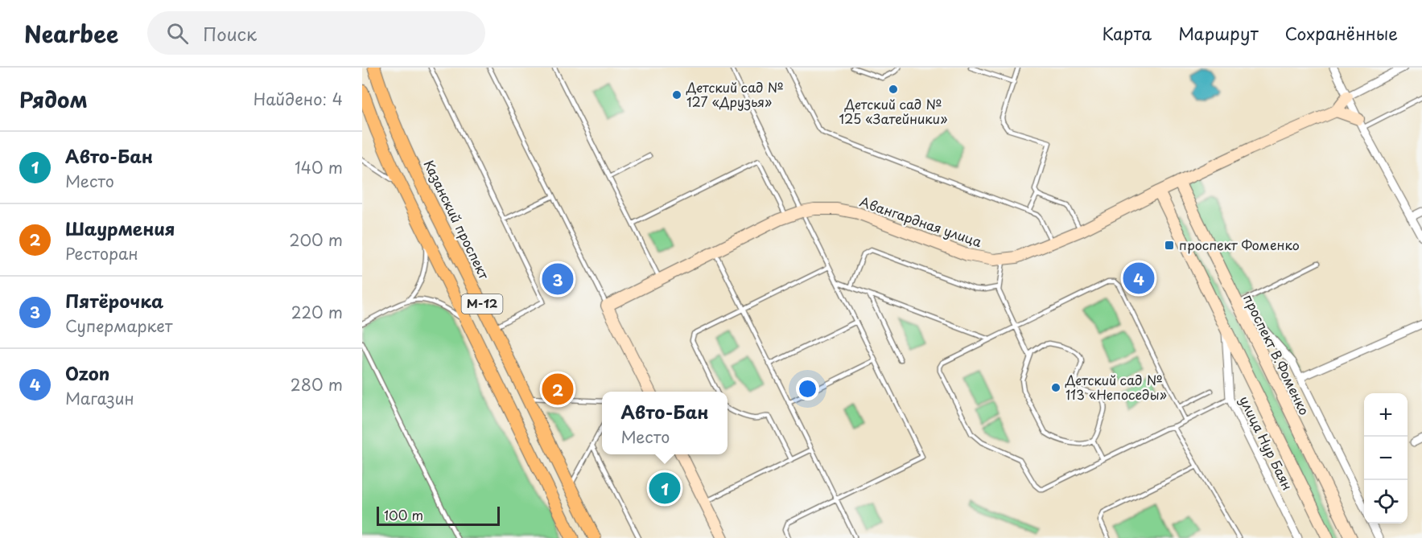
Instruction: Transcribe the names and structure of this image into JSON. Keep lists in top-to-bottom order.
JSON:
{
  "streets": {
    "main road": ["Казанский проспект", "М-12"],
    "street": ["Авангардная улица", "проспект В.Фоменко", "улица Нур Баян"]
  },
  "crossings": [
    ["Авангардная улица", "проспект В.Фоменко"]
  ],
  "places": {
    "other": ["Детский сад № 125 «Затейники»", "Детский сад № 127 «Друзья»", "Детский сад № 113 «Непоседы»"],
    "transit": ["проспект Фоменко"]
  },
  "scale_bar": "100 m",
  "page": {
    "header": "Nearbee",
    "search": "Поиск",
    "nav": ["Карта", "Маршрут", "Сохранённые"],
    "heading": ["Рядом", "Найдено: 4"],
    "list": [
      {
        "mark": "1",
        "name": "Авто-Бан",
        "note": "Место",
        "value": "140 m"
      },
      {
        "mark": "2",
        "name": "Шаурмения",
        "note": "Ресторан",
        "value": "200 m"
      },
      {
        "mark": "3",
        "name": "Пятёрочка",
        "note": "Супермаркет",
        "value": "220 m"
      },
      {
        "mark": "4",
        "name": "Ozon",
        "note": "Магазин",
        "value": "280 m"
      }
    ],
    "pins": [
      "4",
      "3",
      "2",
      "1"
    ],
    "popup": ["Авто-Бан", "Место"],
    "map_buttons": ["+", "−"],
    "scale": "100 m"
  }
}
